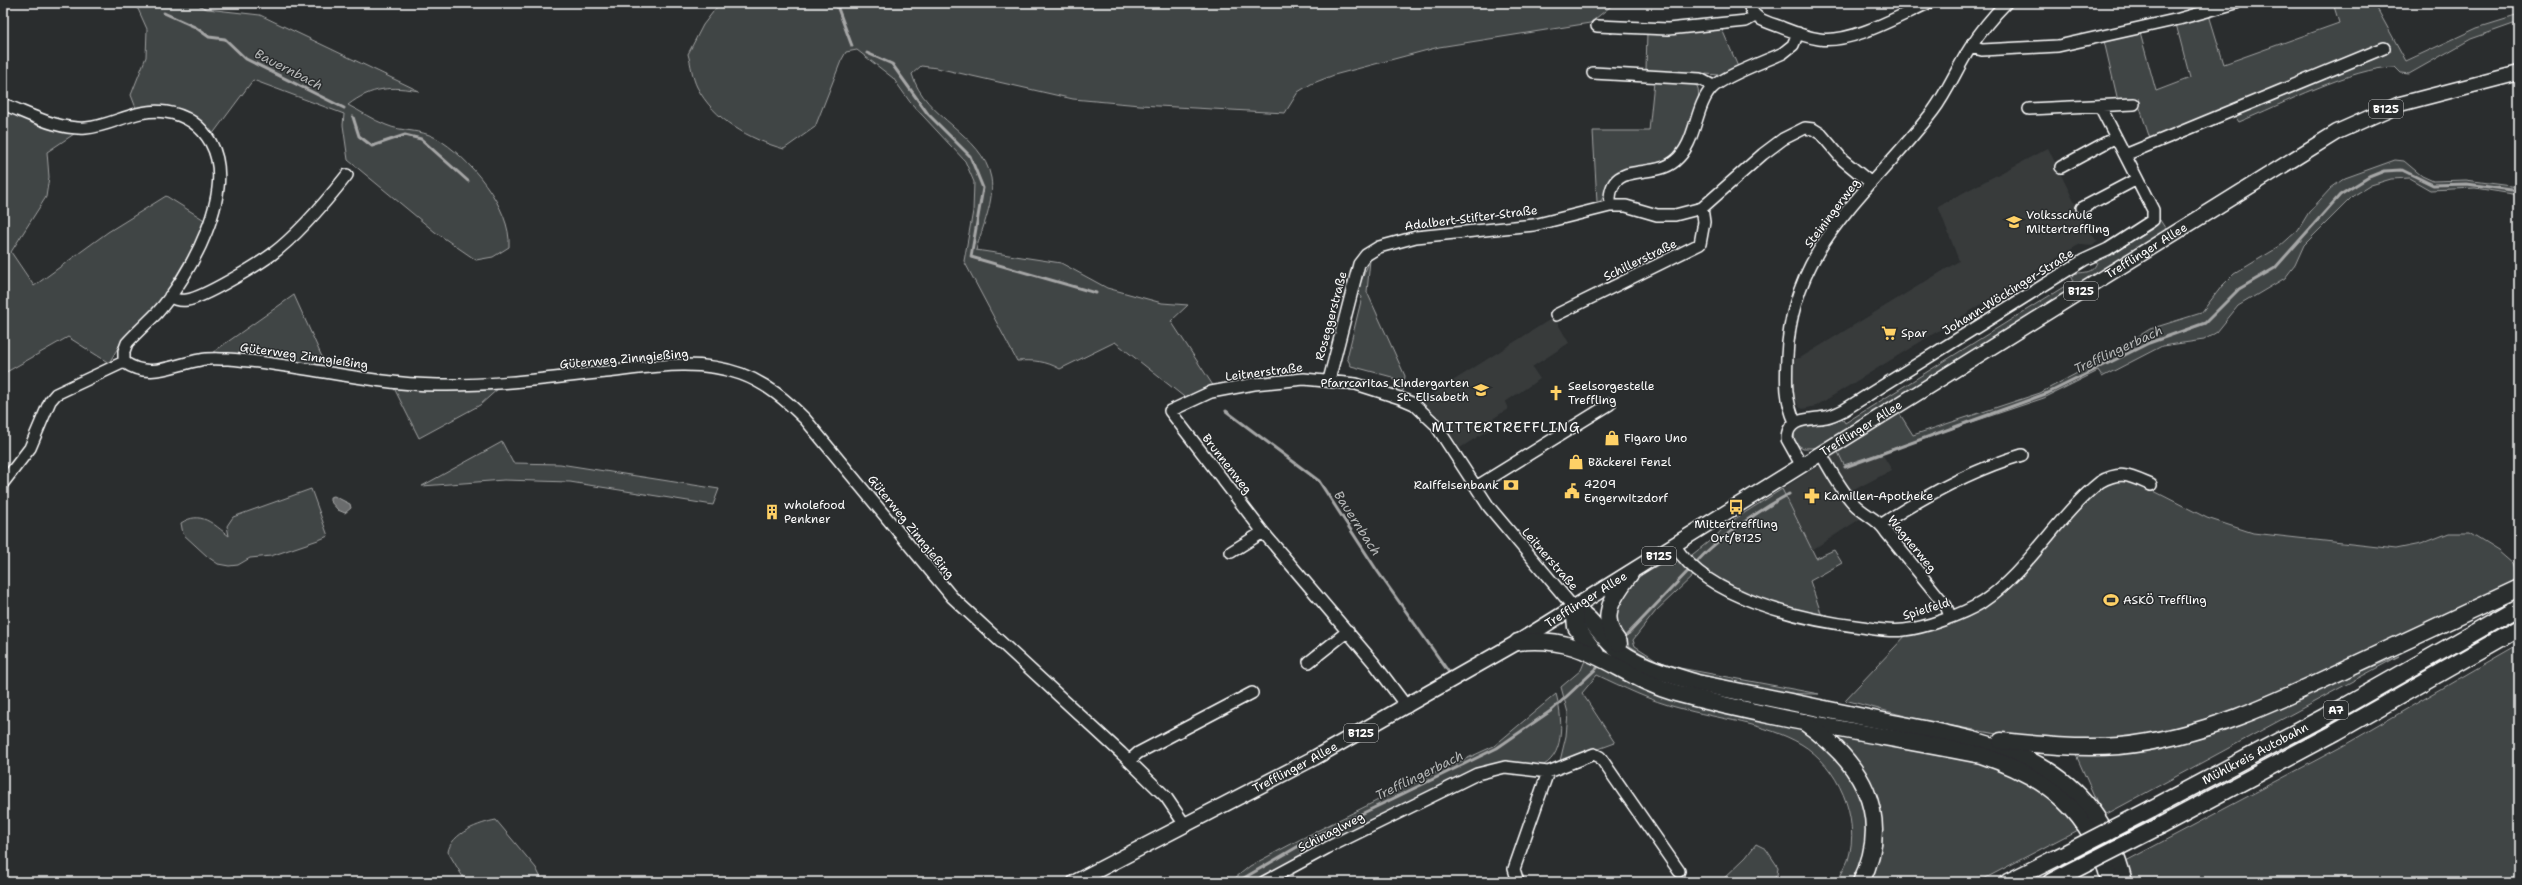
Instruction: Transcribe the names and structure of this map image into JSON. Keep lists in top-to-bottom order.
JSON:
{
  "streets": {
    "highway": ["A7", "Mühlkreis Autobahn"],
    "main road": ["B125", "Trefflinger Allee"],
    "street": [
      "Steiningerweg",
      "Adalbert-Stifter-Straße",
      "Schillerstraße",
      "Johann-Wöckinger-Straße",
      "Roseggerstraße",
      "Güterweg Zinngießing",
      "Leitnerstraße",
      "Brunnenweg",
      "Wagnerweg",
      "Spielfeld",
      "Schinaglweg"
    ]
  },
  "crossings": [
    ["Steiningerweg", "Adalbert-Stifter-Straße"],
    ["Steiningerweg", "Johann-Wöckinger-Straße"],
    ["Adalbert-Stifter-Straße", "Schillerstraße"],
    ["Adalbert-Stifter-Straße", "Roseggerstraße"],
    ["Trefflinger Allee", "Güterweg Zinngießing"],
    ["Trefflinger Allee", "Leitnerstraße"],
    ["Trefflinger Allee", "Brunnenweg"],
    ["Trefflinger Allee", "Wagnerweg"],
    ["Trefflinger Allee", "Spielfeld"],
    ["Roseggerstraße", "Leitnerstraße"],
    ["Leitnerstraße", "Brunnenweg"],
    ["Wagnerweg", "Spielfeld"]
  ],
  "districts": ["MITTERTREFFLING"],
  "water": ["Bauernbach", "Trefflingerbach"],
  "places": {
    "school or university": ["Volksschule Mittertreffling", "Pfarrcaritas Kindergarten St. Elisabeth"],
    "supermarket": ["Spar"],
    "church": ["Seelsorgestelle Treffling"],
    "shop": ["Figaro Uno", "Bäckerei Fenzl"],
    "bank": ["Raiffeisenbank"],
    "public building": ["4209 Engerwitzdorf"],
    "pharmacy": ["Kamillen-Apotheke"],
    "bus stop": ["Mittertreffling Ort/B125"],
    "building": ["wholefood Penkner"],
    "sports": ["ASKÖ Treffling"]
  }
}
